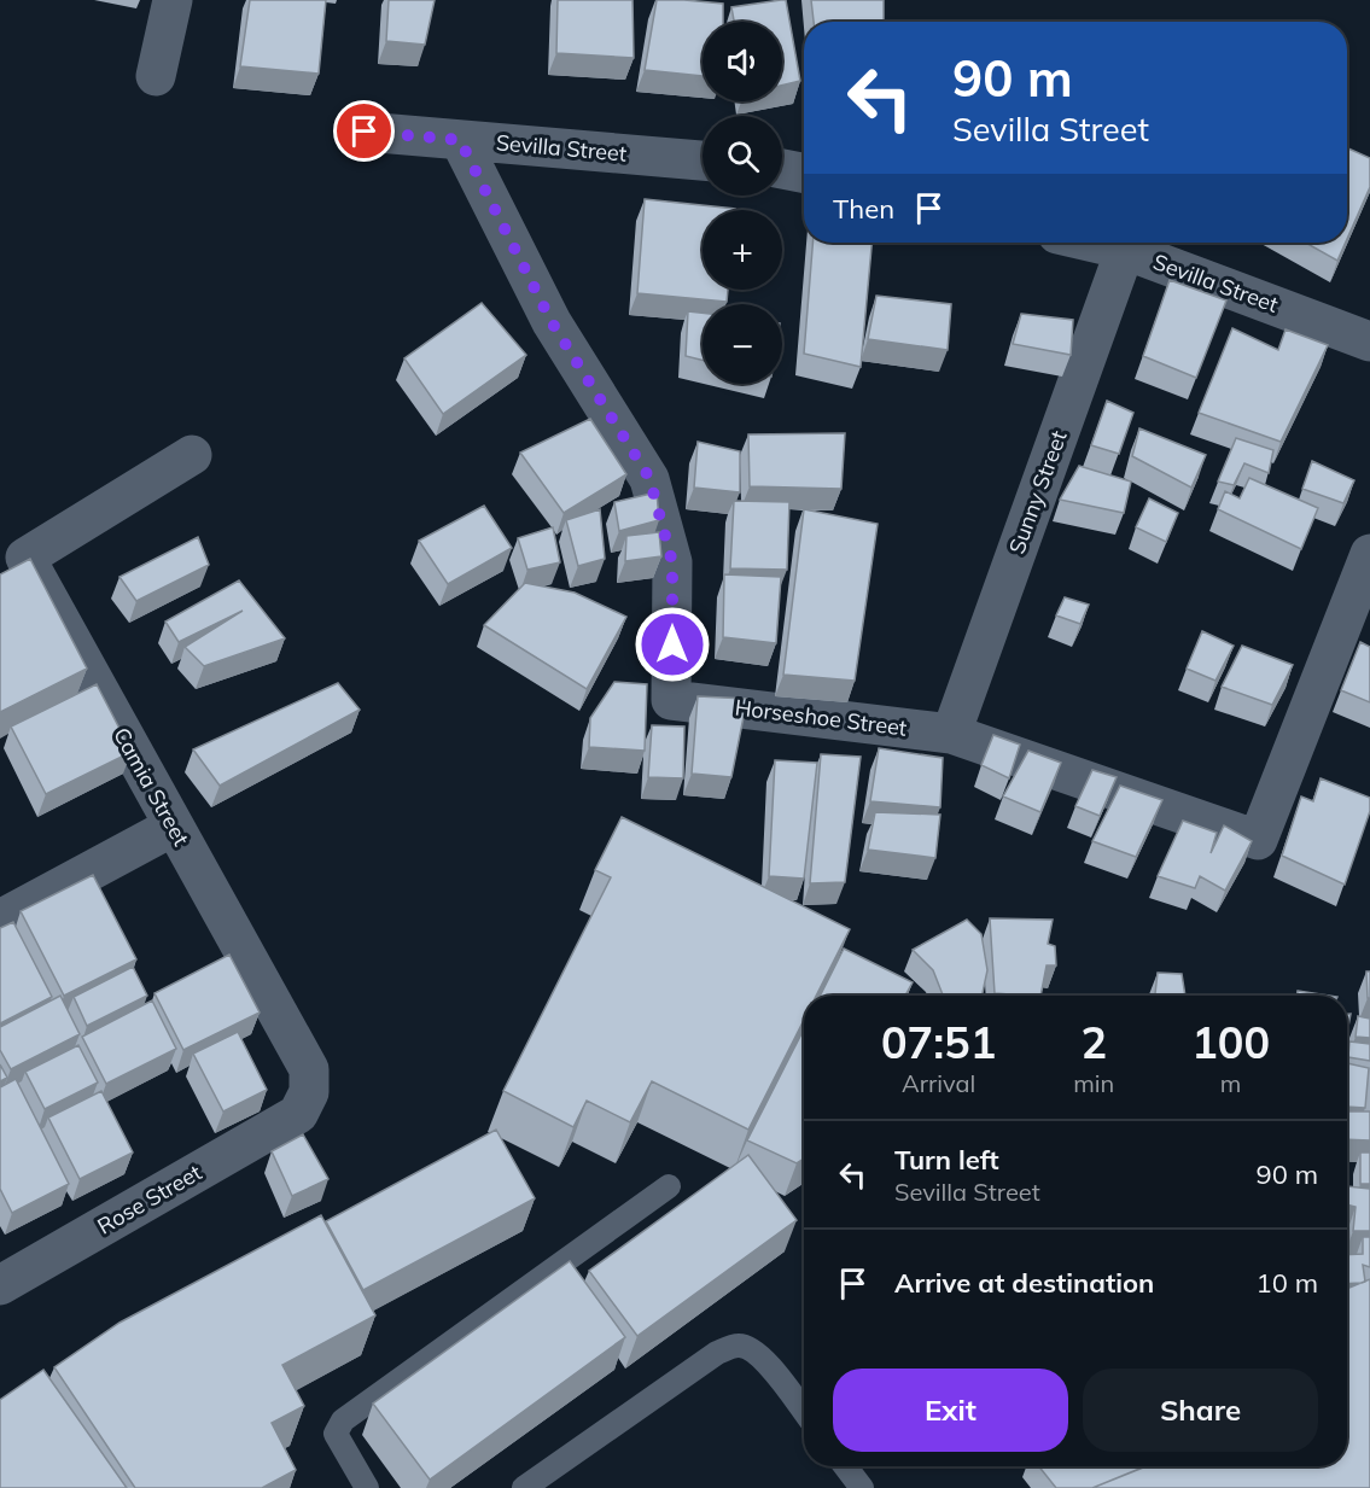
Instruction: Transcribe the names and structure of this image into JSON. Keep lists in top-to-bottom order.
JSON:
{
  "streets": {
    "street": [
      "Sevilla Street",
      "Sunny Street",
      "Horseshoe Street",
      "Camia Street",
      "Rose Street"
    ]
  },
  "crossings": [
    ["Sevilla Street", "Sunny Street"],
    ["Sevilla Street", "Horseshoe Street"],
    ["Sunny Street", "Horseshoe Street"],
    ["Camia Street", "Rose Street"]
  ],
  "page": {
    "map_buttons": ["+", "−"],
    "turn": ["90 m", "Sevilla Street"],
    "then": "Then",
    "eta": [
      "07:51",
      "Arrival",
      "2",
      "min",
      "100",
      "m"
    ],
    "list": [
      {
        "name": "Turn left",
        "note": "Sevilla Street",
        "value": "90 m"
      },
      {
        "name": "Arrive at destination",
        "value": "10 m"
      }
    ],
    "buttons": ["Exit", "Share"]
  }
}
